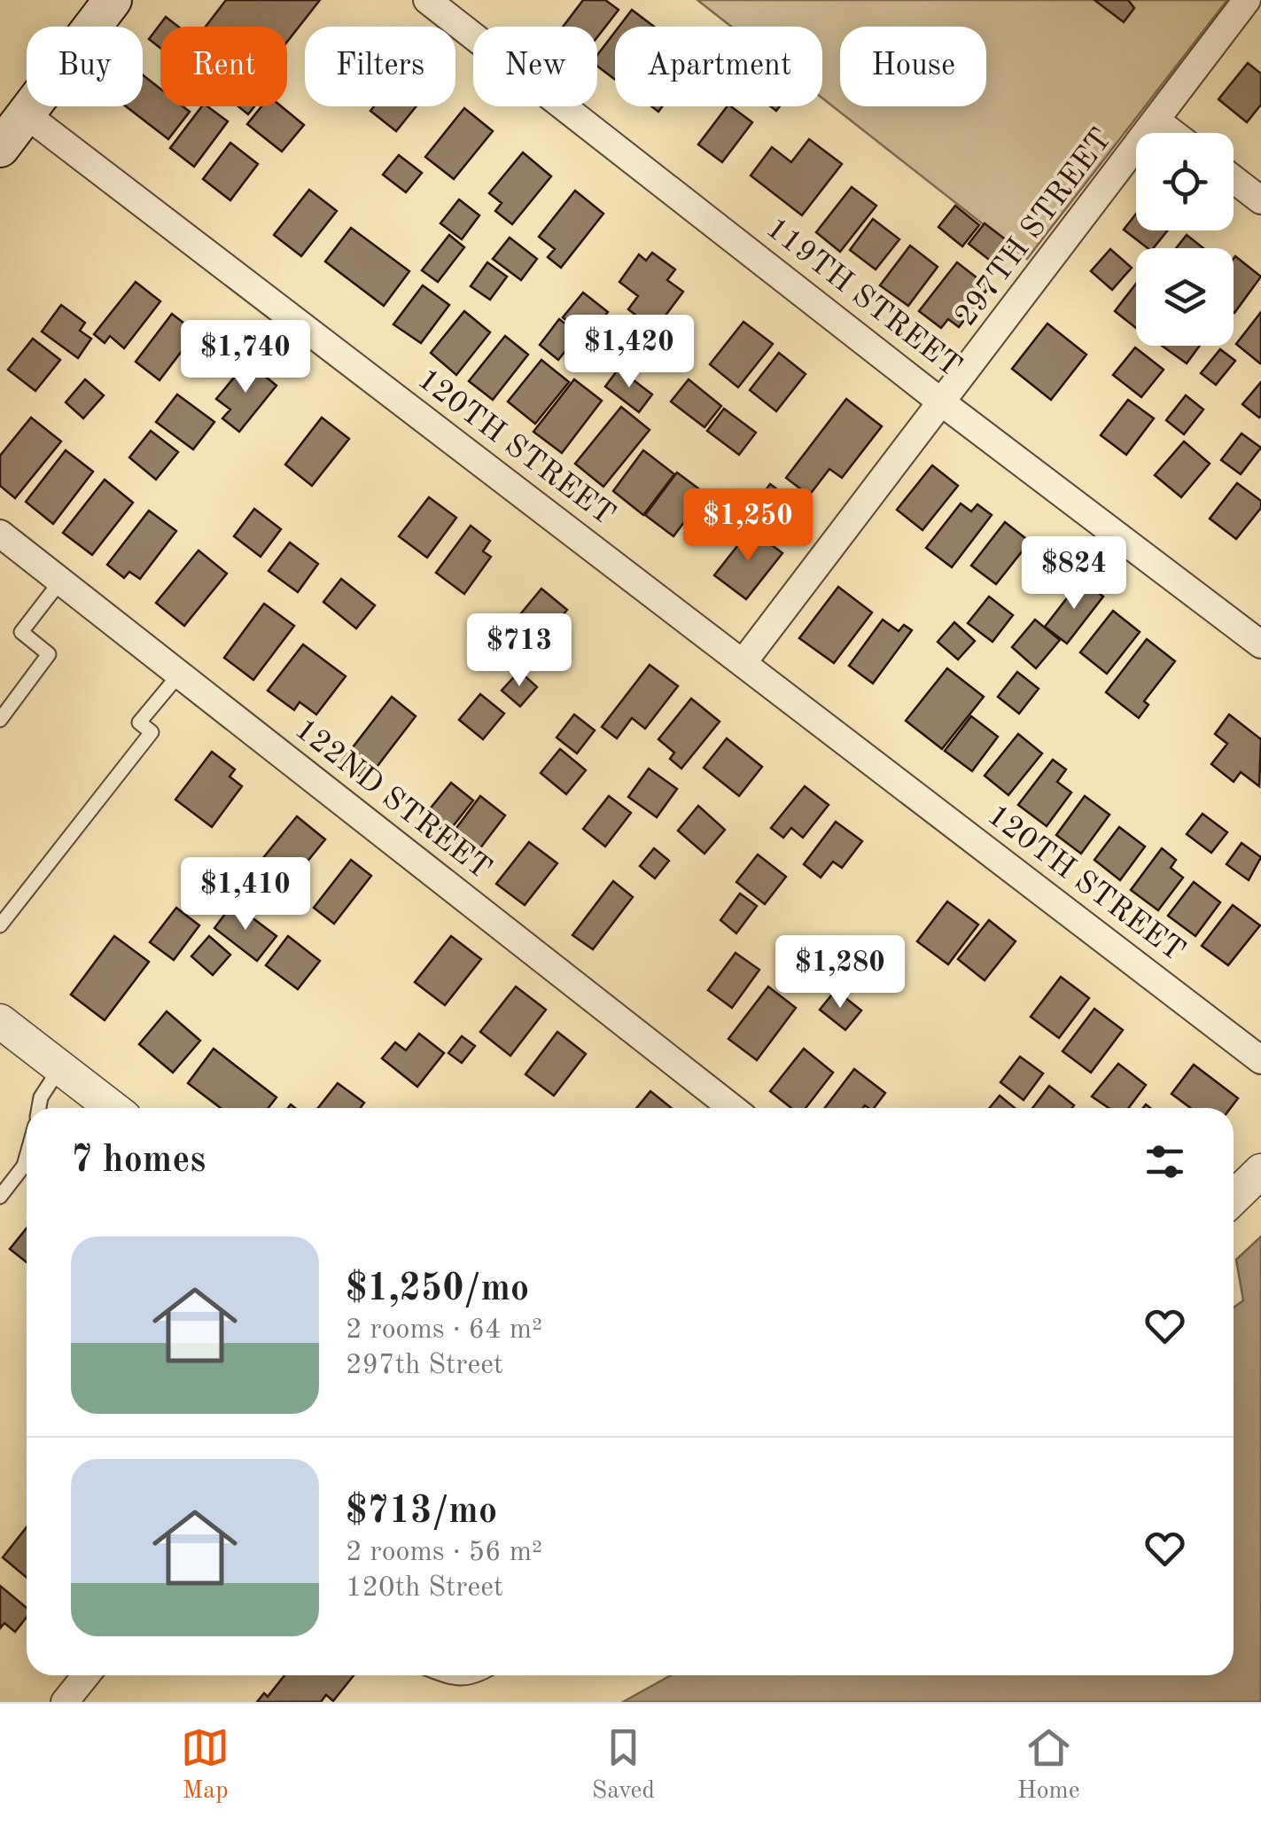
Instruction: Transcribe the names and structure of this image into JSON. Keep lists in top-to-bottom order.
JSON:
{
  "streets": {
    "street": [
      "297TH STREET",
      "119TH STREET",
      "120TH STREET",
      "122ND STREET"
    ]
  },
  "crossings": [
    ["297TH STREET", "119TH STREET"],
    ["297TH STREET", "120TH STREET"]
  ],
  "page": {
    "chip": [
      "Buy",
      "Rent",
      "Filters",
      "New",
      "Apartment",
      "House"
    ],
    "price": [
      "$1,420",
      "$1,740",
      "$1,250",
      "$824",
      "$713",
      "$1,410",
      "$1,280"
    ],
    "heading": "7 homes",
    "list": [
      {
        "name": "$1,250/mo",
        "note": "2 rooms · 64 m² · 297th Street"
      },
      {
        "name": "$713/mo",
        "note": "2 rooms · 56 m² · 120th Street"
      }
    ],
    "tabs": ["Map", "Saved", "Home"]
  }
}
